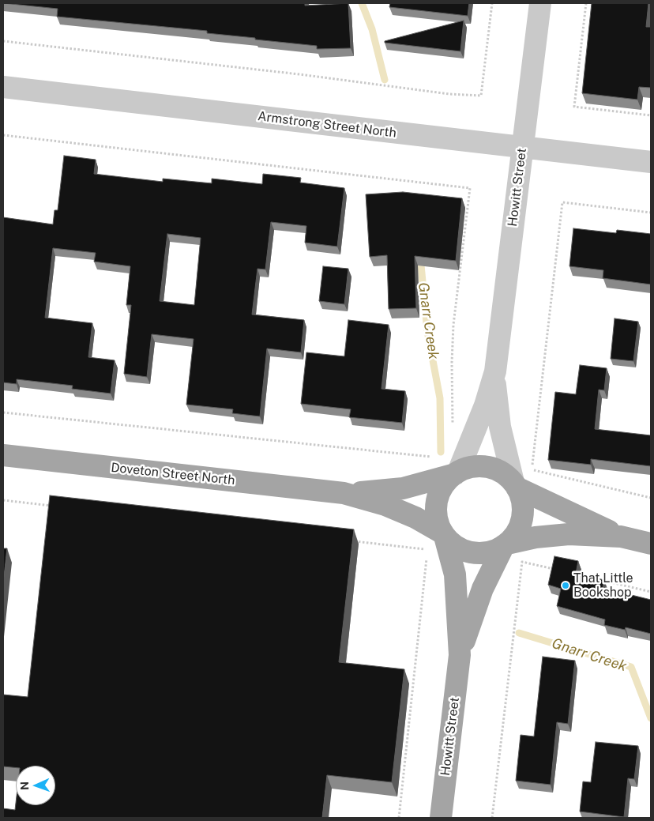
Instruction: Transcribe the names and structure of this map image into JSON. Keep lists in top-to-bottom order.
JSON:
{
  "streets": {
    "main road": ["Howitt Street", "Doveton Street North"],
    "street": ["Armstrong Street North"]
  },
  "crossings": [
    ["Armstrong Street North", "Howitt Street"],
    ["Howitt Street", "Doveton Street North"]
  ],
  "water": ["Gnarr Creek"],
  "places": ["That Little Bookshop"],
  "north": "left"
}
